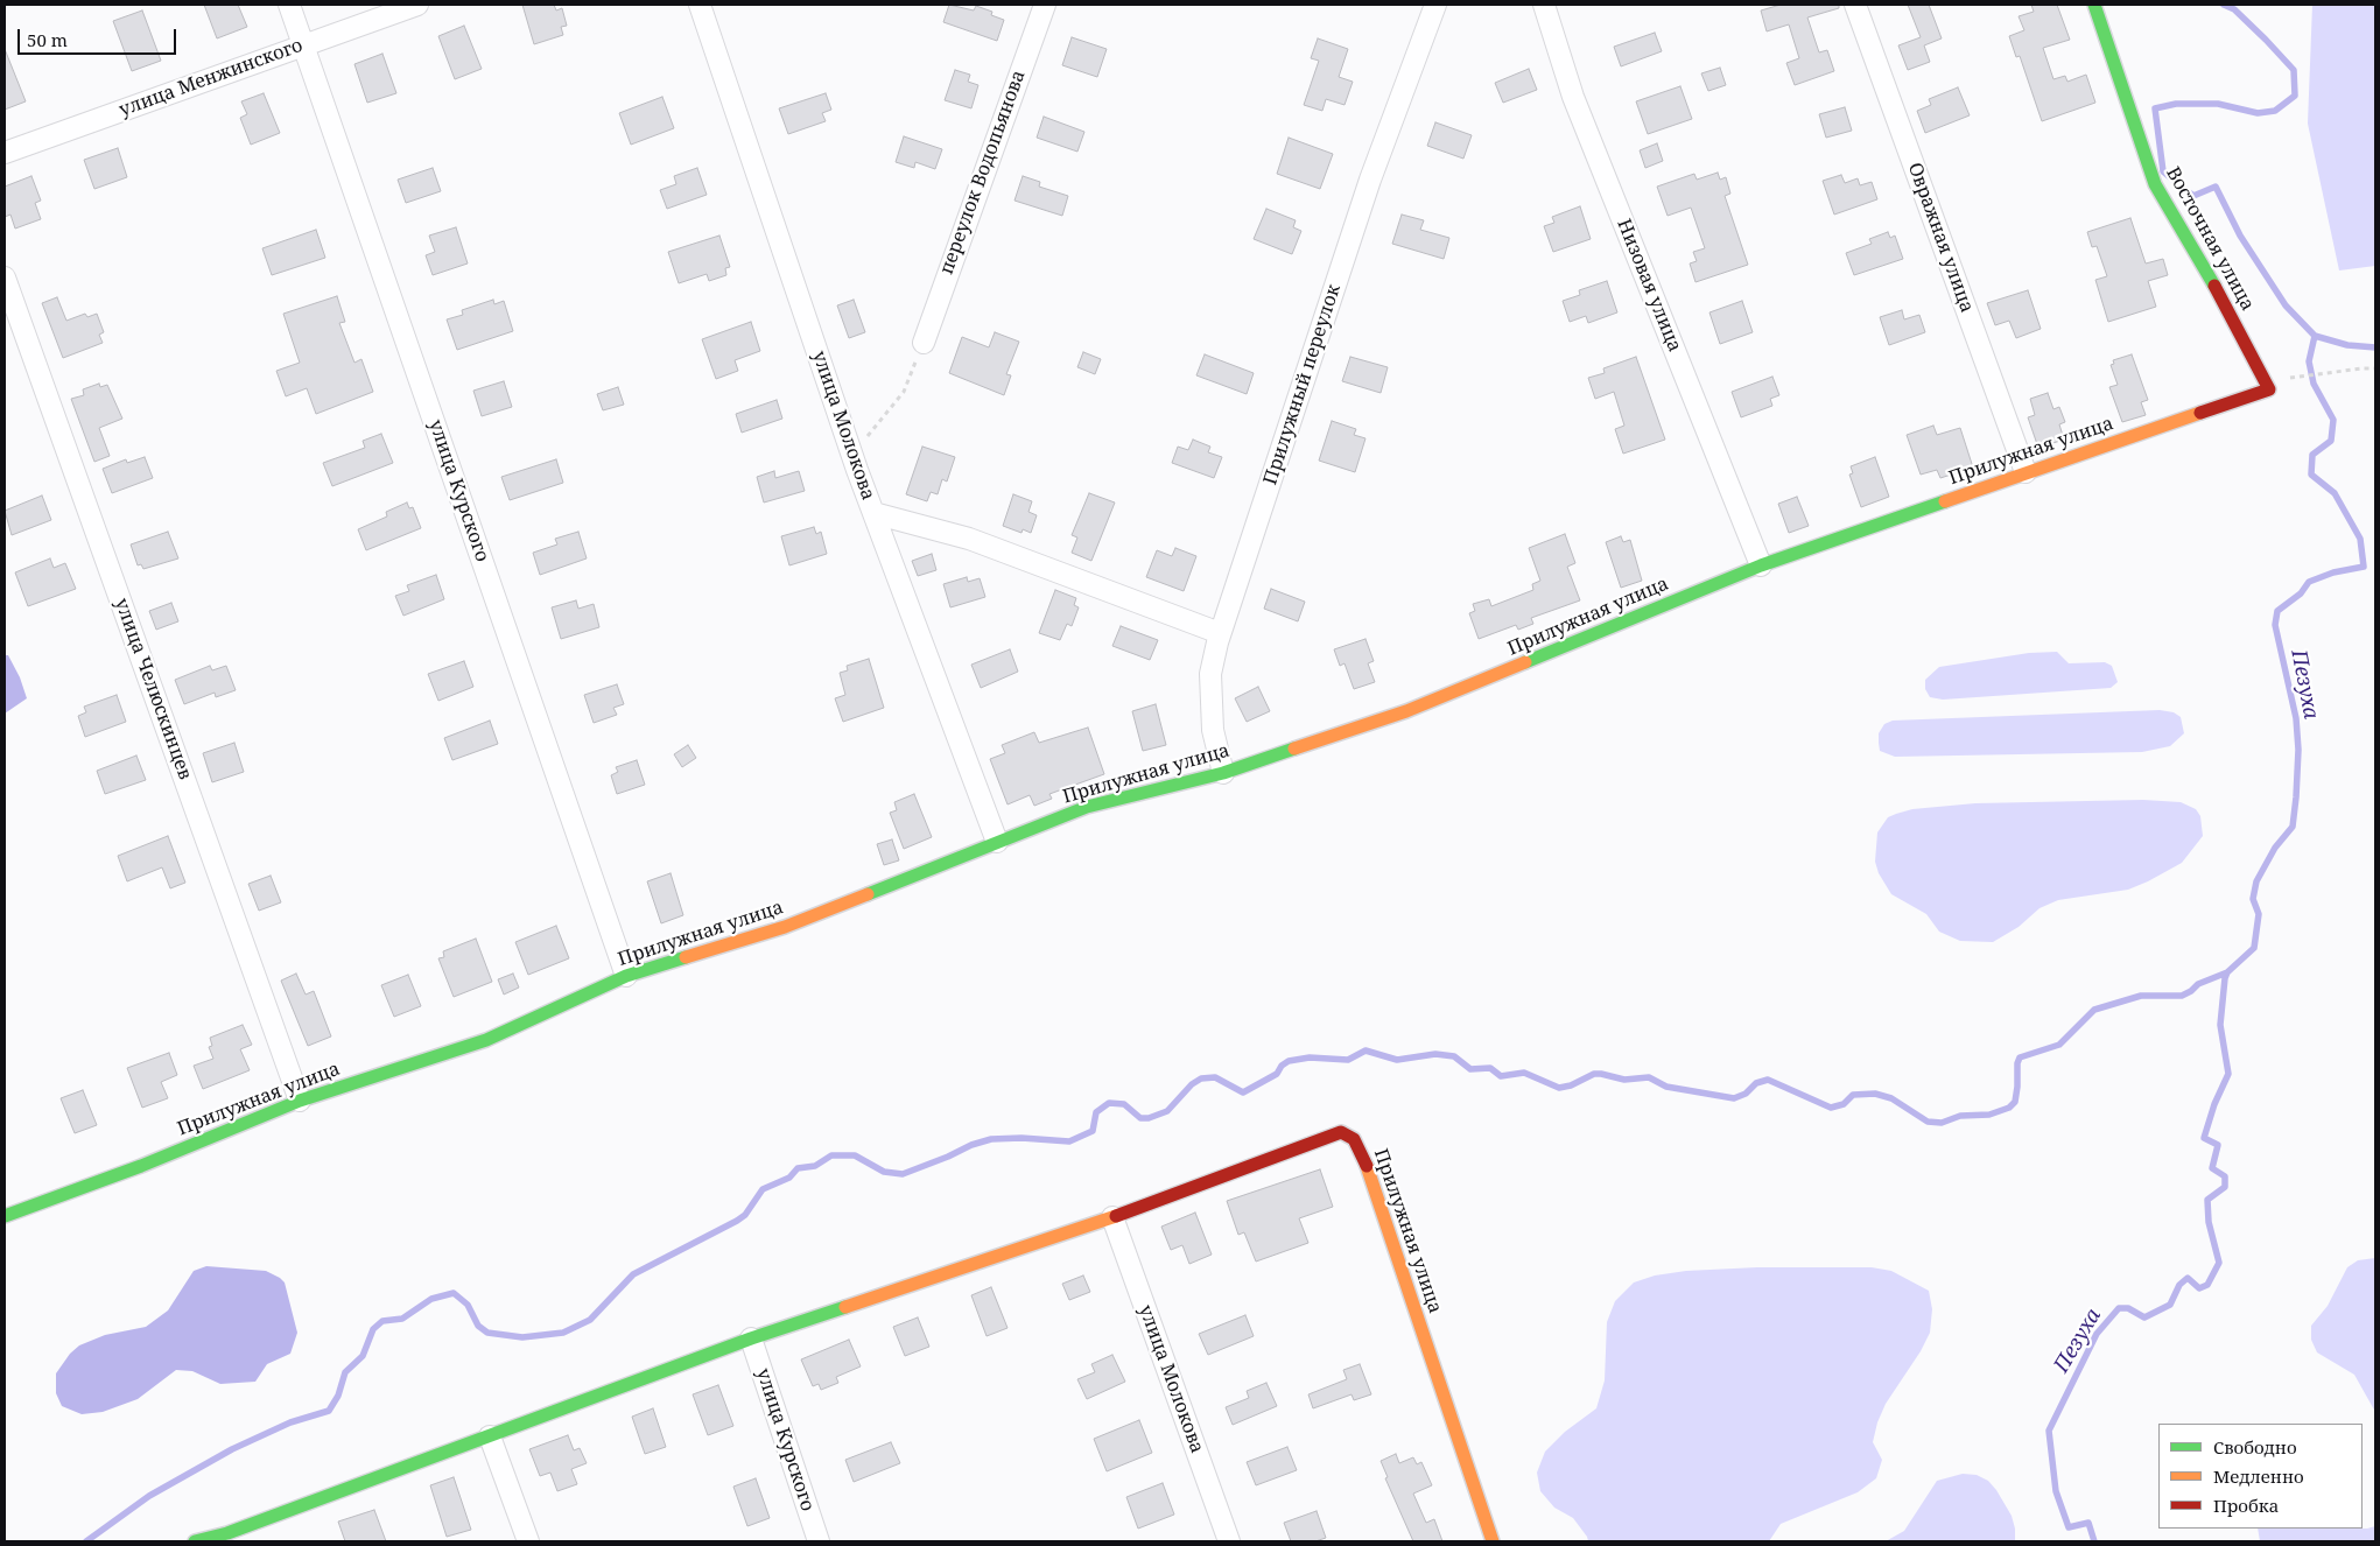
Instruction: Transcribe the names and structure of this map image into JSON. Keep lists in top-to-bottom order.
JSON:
{
  "streets": {
    "street": [
      "улица Менжинского",
      "переулок Водопьянова",
      "Овражная улица",
      "Восточная улица",
      "Низовая улица",
      "Прилужный переулок",
      "улица Молокова",
      "Прилужная улица",
      "улица Курского",
      "улица Челюскинцев"
    ]
  },
  "crossings": [
    ["улица Менжинского", "улица Курского"],
    ["Овражная улица", "Прилужная улица"],
    ["Восточная улица", "Прилужная улица"],
    ["Низовая улица", "Прилужная улица"],
    ["Прилужный переулок", "Прилужная улица"],
    ["улица Молокова", "Прилужная улица"],
    ["Прилужная улица", "улица Курского"],
    ["Прилужная улица", "улица Челюскинцев"]
  ],
  "water": ["Пезуха"],
  "legend": ["Свободно", "Медленно", "Пробка"],
  "scale_bar": "50 m"
}
